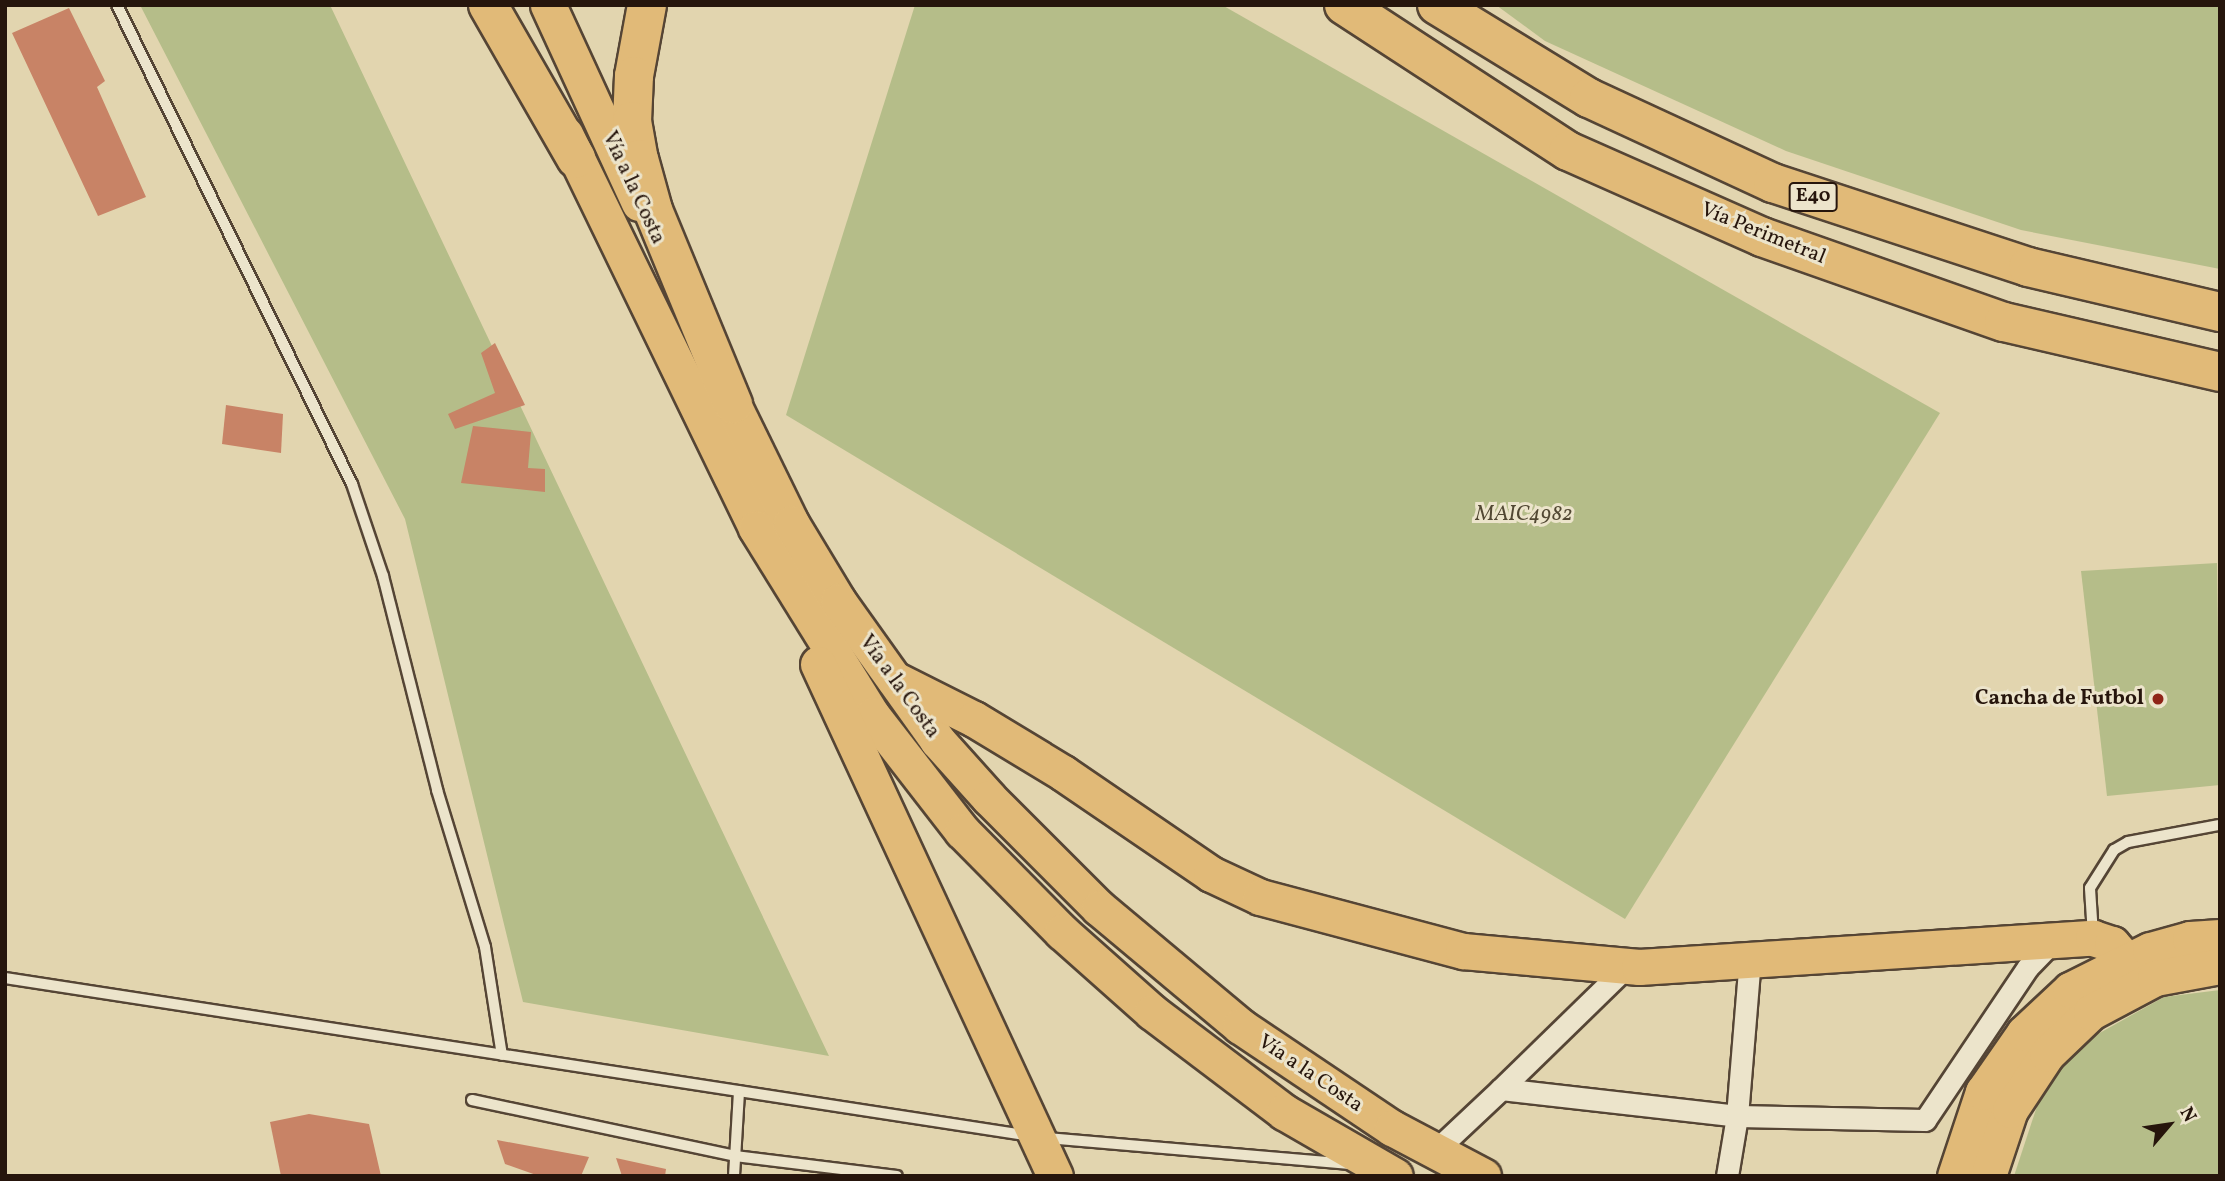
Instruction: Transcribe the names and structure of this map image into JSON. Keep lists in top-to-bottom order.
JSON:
{
  "streets": {
    "highway": ["E40", "Vía Perimetral"],
    "main road": ["Vía a la Costa"]
  },
  "parks": ["MAIC4982"],
  "places": ["Cancha de Futbol"],
  "north": "top right"
}
